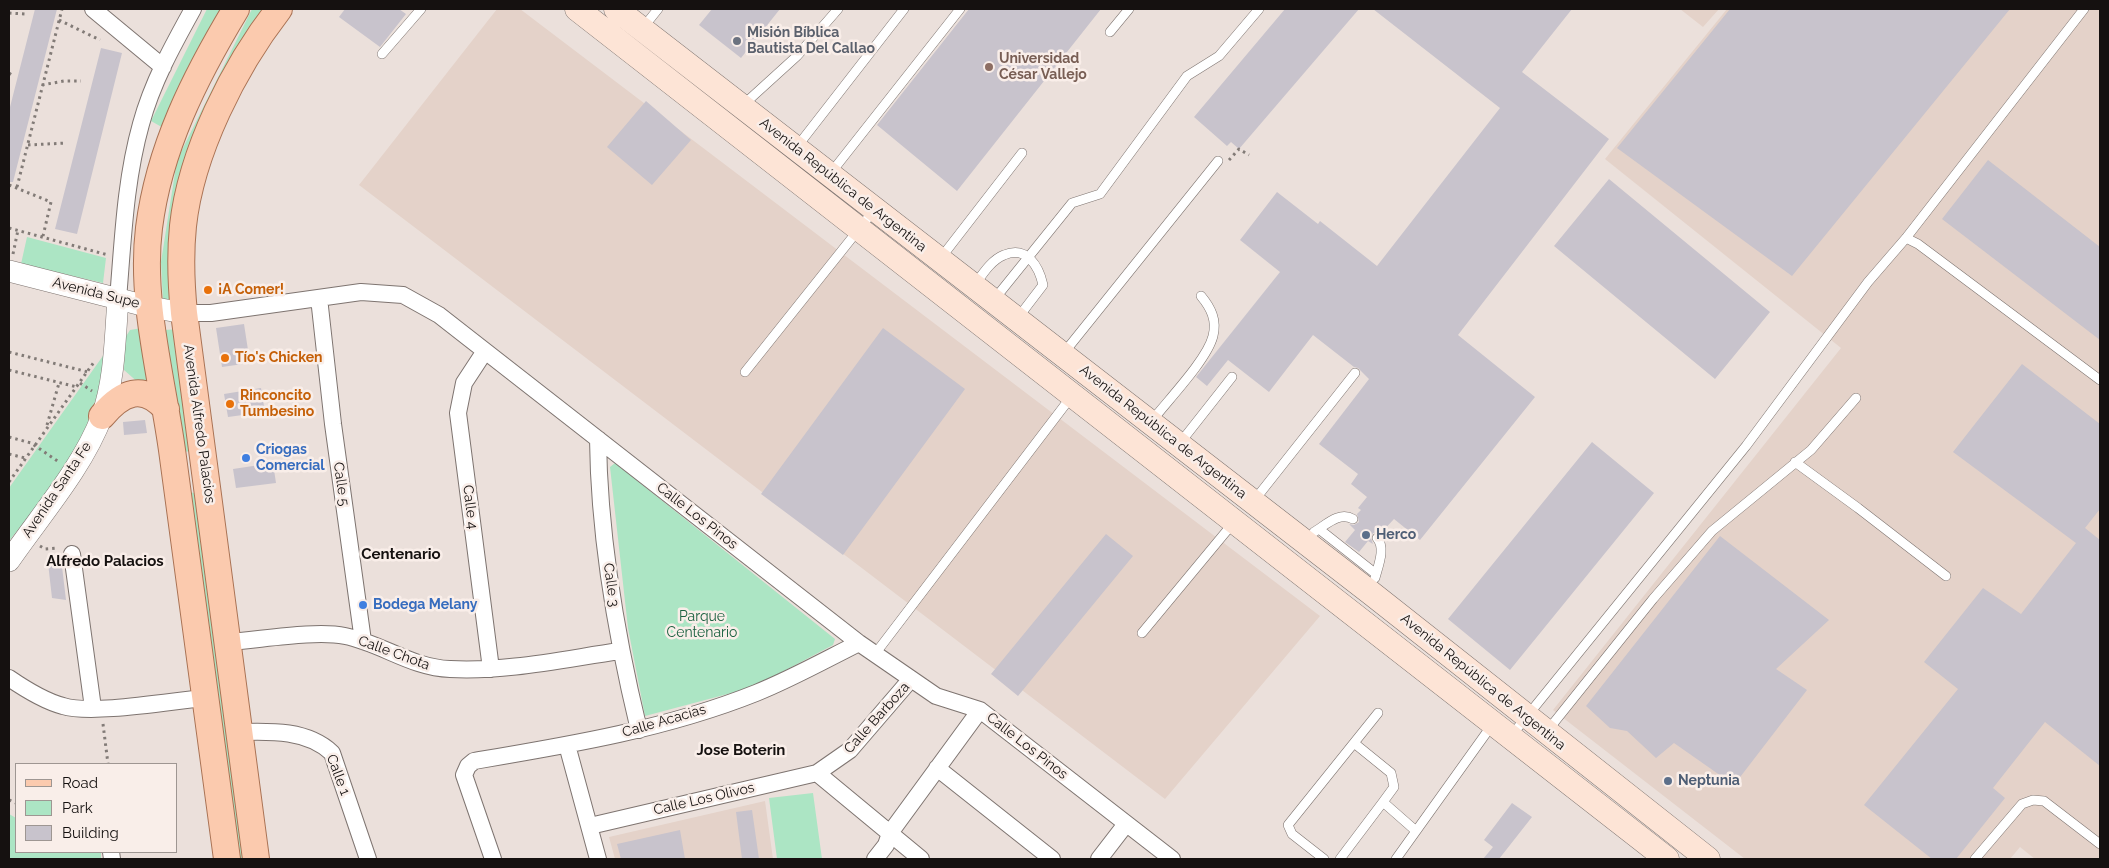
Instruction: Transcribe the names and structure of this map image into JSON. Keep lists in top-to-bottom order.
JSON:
{
  "streets": {
    "main road": ["Avenida República de Argentina", "Avenida Alfredo Palacios"],
    "street": [
      "Avenida Supe",
      "Calle 5",
      "Avenida Santa Fe",
      "Calle 4",
      "Calle Los Pinos",
      "Calle 3",
      "Calle Chota",
      "Calle Barboza",
      "Calle Acacias",
      "Calle 1",
      "Calle Los Olivos"
    ]
  },
  "crossings": [
    ["Avenida Supe", "Avenida Alfredo Palacios"],
    ["Avenida Supe", "Avenida Santa Fe"],
    ["Avenida Supe", "Calle Los Pinos"],
    ["Avenida Alfredo Palacios", "Calle Los Pinos"],
    ["Avenida Alfredo Palacios", "Calle Chota"],
    ["Avenida Alfredo Palacios", "Calle 1"],
    ["Calle 5", "Calle Los Pinos"],
    ["Calle 5", "Calle Chota"],
    ["Calle 4", "Calle Los Pinos"],
    ["Calle 4", "Calle Chota"],
    ["Calle Los Pinos", "Calle 3"],
    ["Calle Los Pinos", "Calle Barboza"],
    ["Calle Los Pinos", "Calle Acacias"],
    ["Calle 3", "Calle Chota"],
    ["Calle 3", "Calle Acacias"],
    ["Calle Barboza", "Calle Los Olivos"]
  ],
  "districts": ["Centenario", "Alfredo Palacios", "Jose Boterin"],
  "parks": ["Parque Centenario"],
  "places": [
    "Misión Bíblica Bautista Del Callao",
    "Universidad César Vallejo",
    "¡A Comer!",
    "Tío's Chicken",
    "Rinconcito Tumbesino",
    "Criogas Comercial",
    "Herco",
    "Bodega Melany",
    "Neptunia"
  ],
  "legend": ["Road", "Park", "Building"]
}
